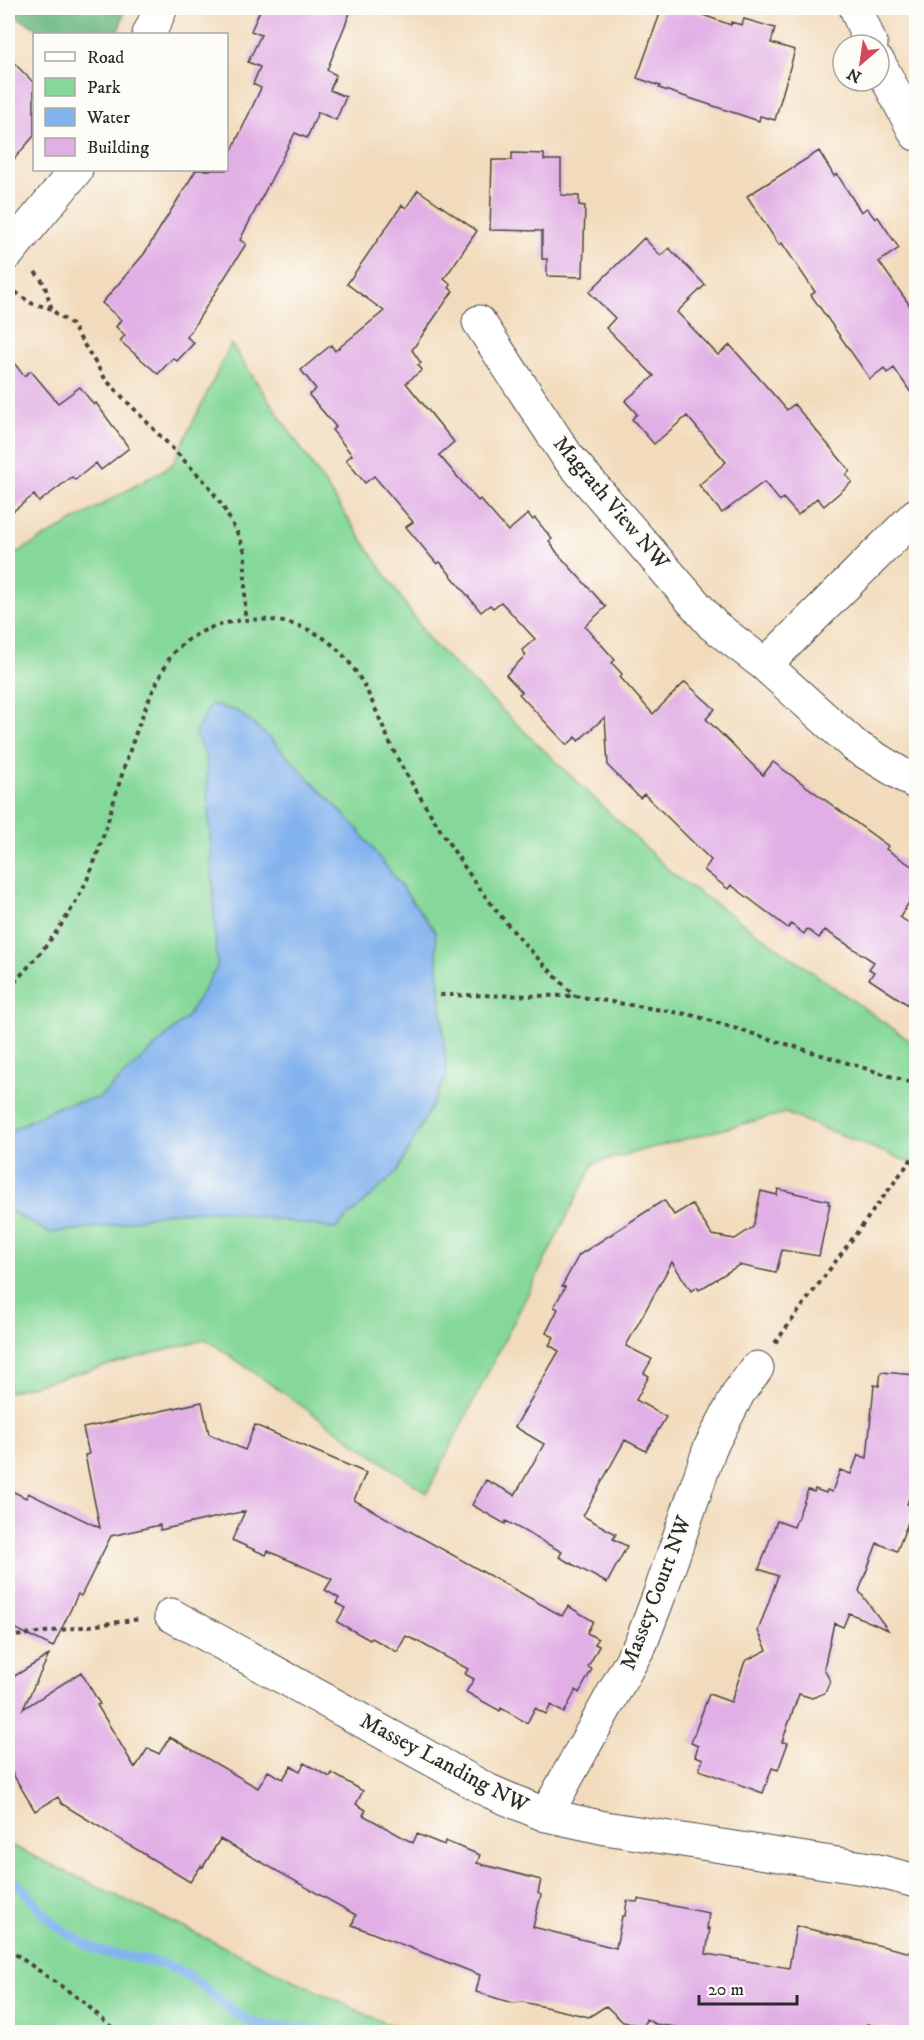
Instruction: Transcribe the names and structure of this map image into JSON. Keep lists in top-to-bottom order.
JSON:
{
  "streets": {
    "street": ["Magrath View NW", "Massey Court NW", "Massey Landing NW"]
  },
  "crossings": [
    ["Massey Court NW", "Massey Landing NW"]
  ],
  "legend": [
    "Road",
    "Park",
    "Water",
    "Building"
  ],
  "scale_bar": "20 m",
  "north": "bottom left"
}
